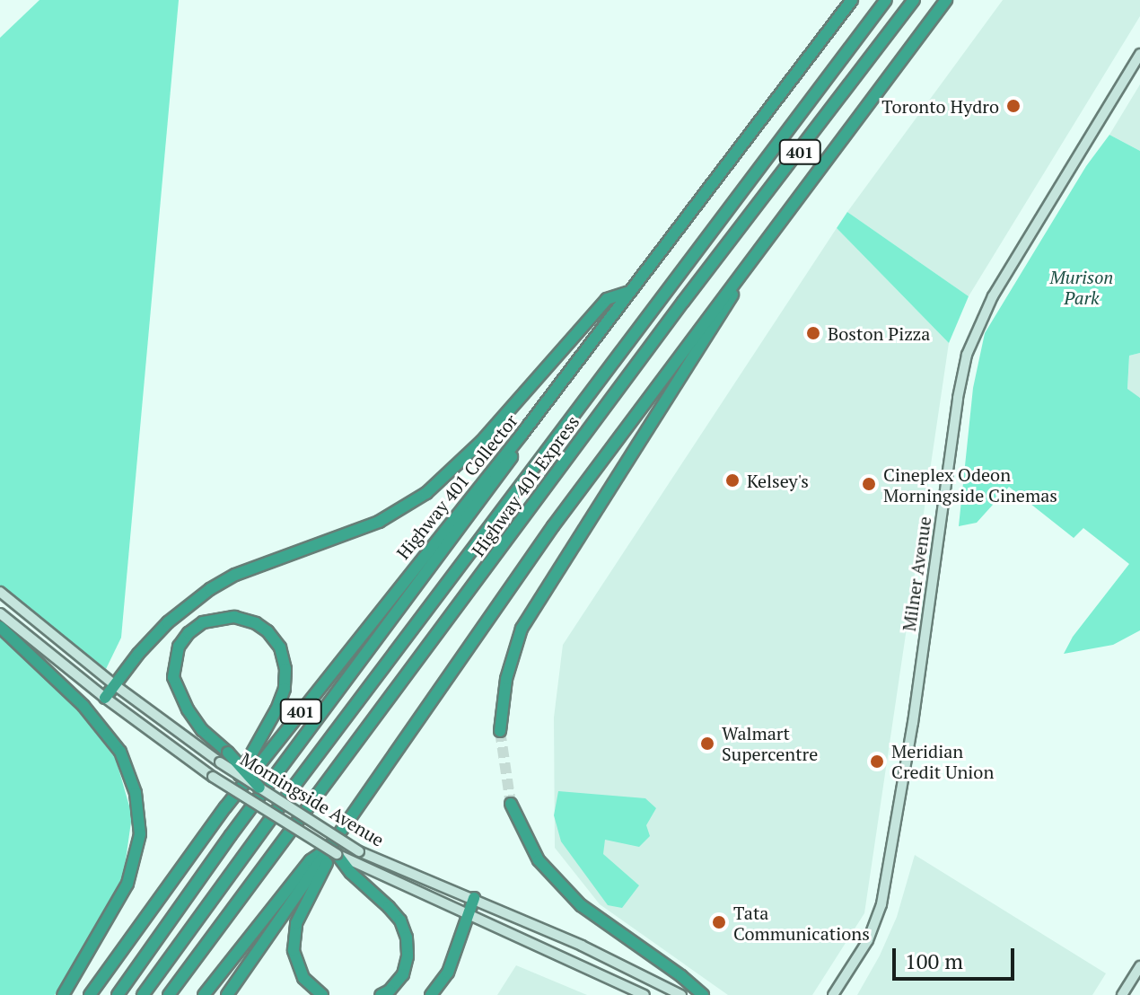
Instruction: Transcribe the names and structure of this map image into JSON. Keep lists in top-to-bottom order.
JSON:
{
  "streets": {
    "highway": ["401", "Highway 401 Express", "Highway 401 Collector"],
    "main road": ["Milner Avenue", "Morningside Avenue"]
  },
  "crossings": [
    ["401", "Morningside Avenue"]
  ],
  "parks": ["Murison Park"],
  "places": [
    "Toronto Hydro",
    "Boston Pizza",
    "Kelsey's",
    "Cineplex Odeon Morningside Cinemas",
    "Walmart Supercentre",
    "Meridian Credit Union",
    "Tata Communications"
  ],
  "scale_bar": "100 m"
}
